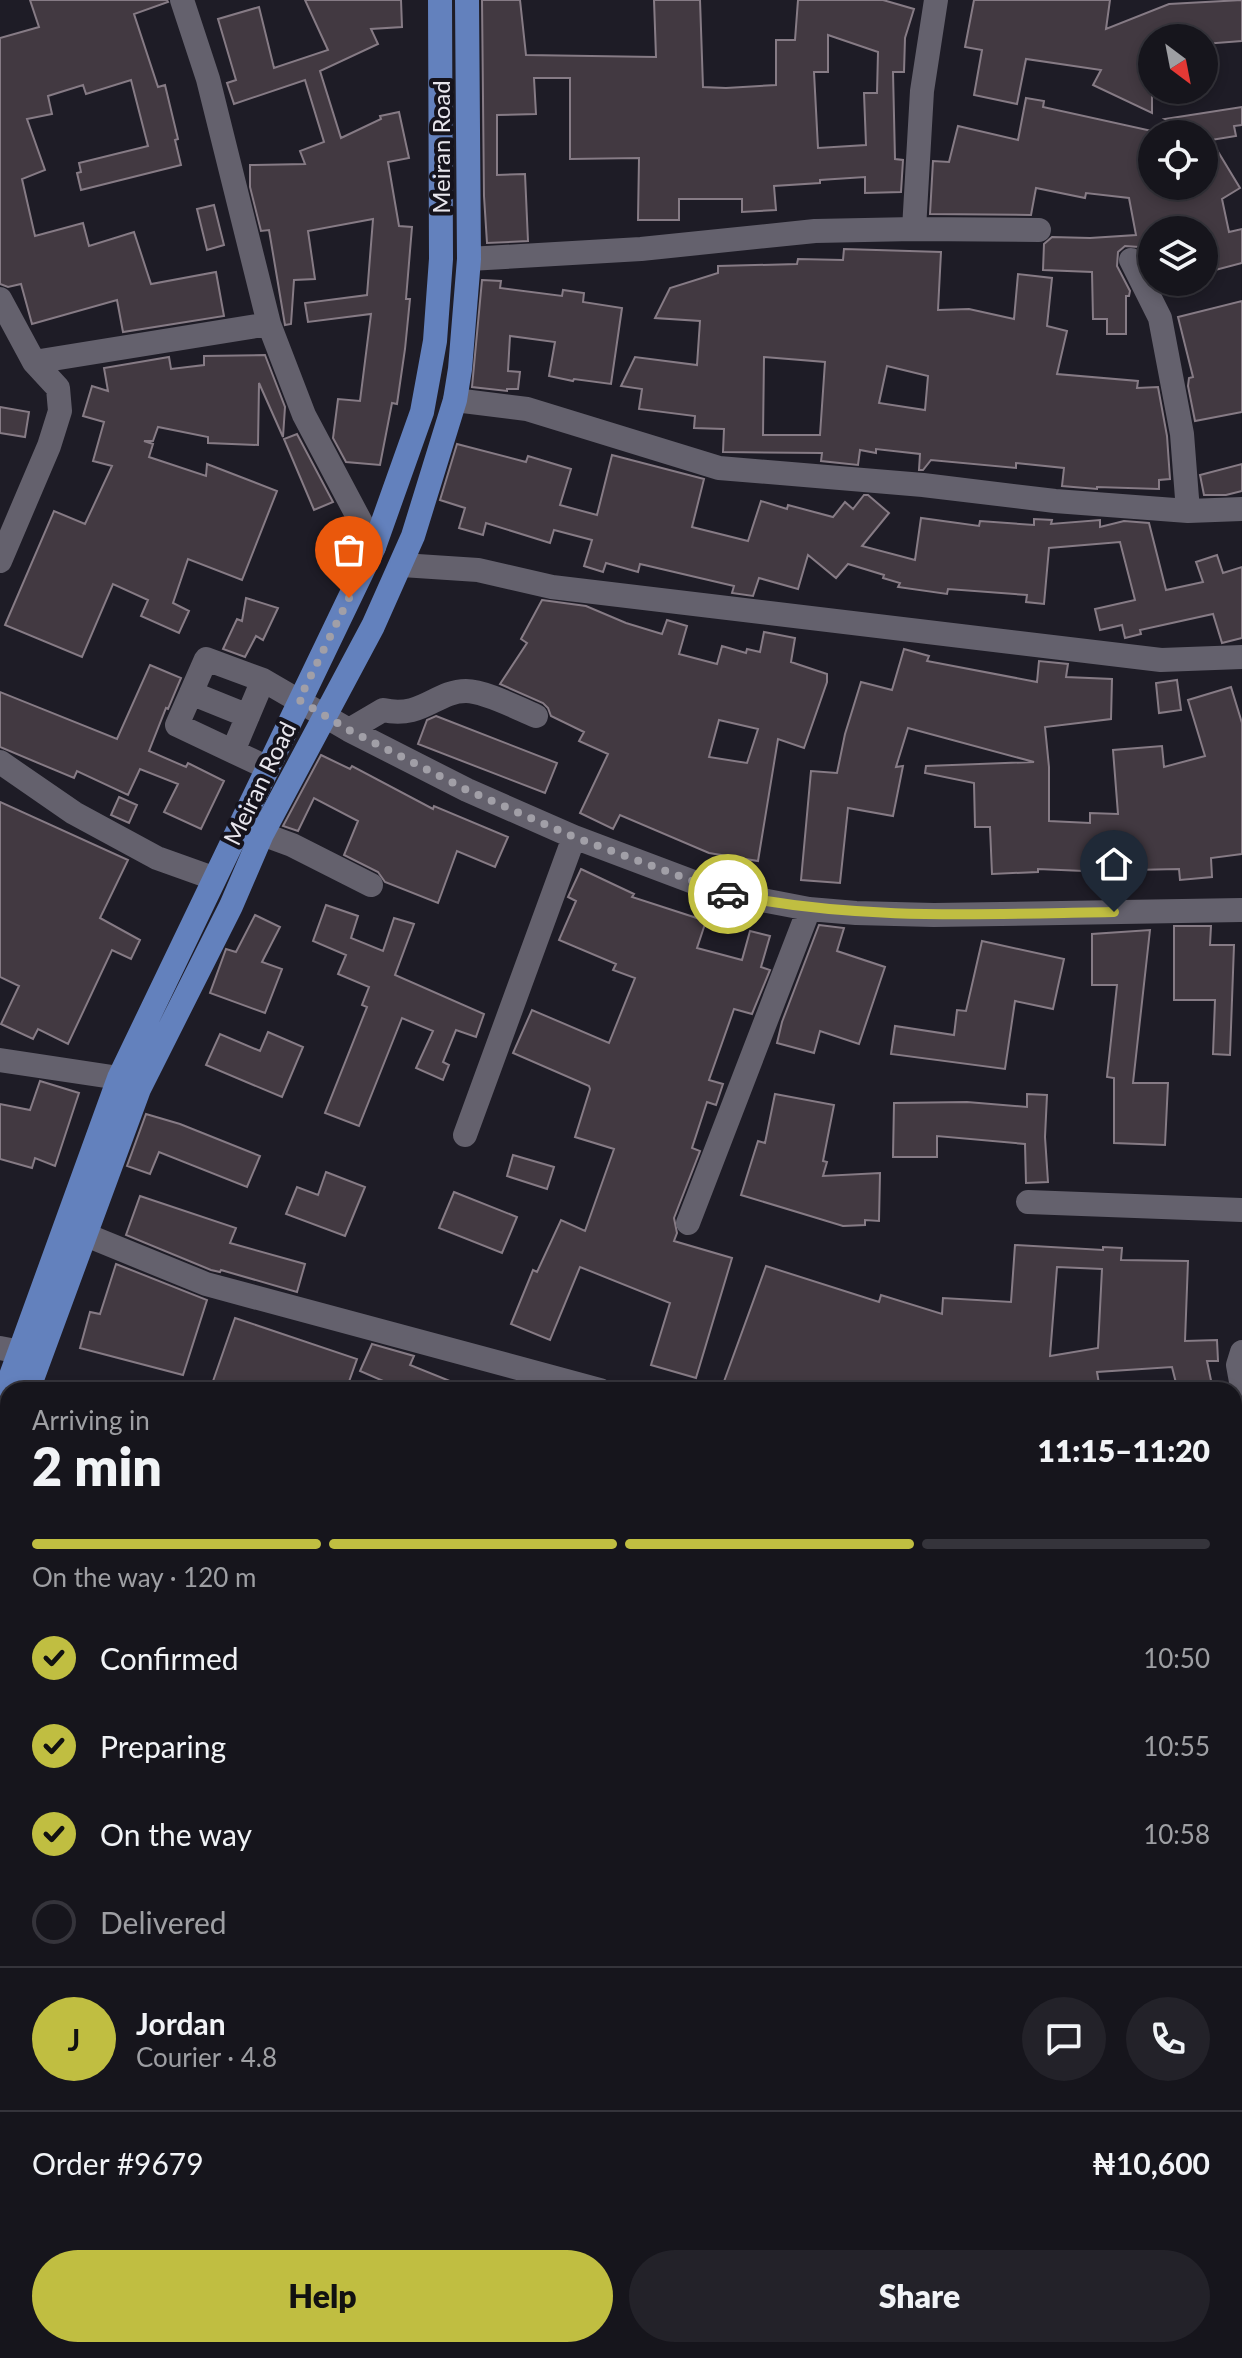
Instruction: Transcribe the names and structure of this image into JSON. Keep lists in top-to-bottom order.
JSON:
{
  "streets": {
    "main road": ["Meiran Road"]
  },
  "north": "bottom right",
  "page": {
    "heading": ["2 min", "Arriving in", "11:15–11:20"],
    "panel": [
      "Jordan",
      "Courier · 4.8",
      "Order #9679",
      "₦10,600"
    ],
    "bar": "On the way · 120 m",
    "list": [
      ["Confirmed", "10:50"],
      ["Preparing", "10:55"],
      ["On the way", "10:58"],
      "Delivered"
    ],
    "round": "J",
    "buttons": ["Help", "Share"]
  }
}
